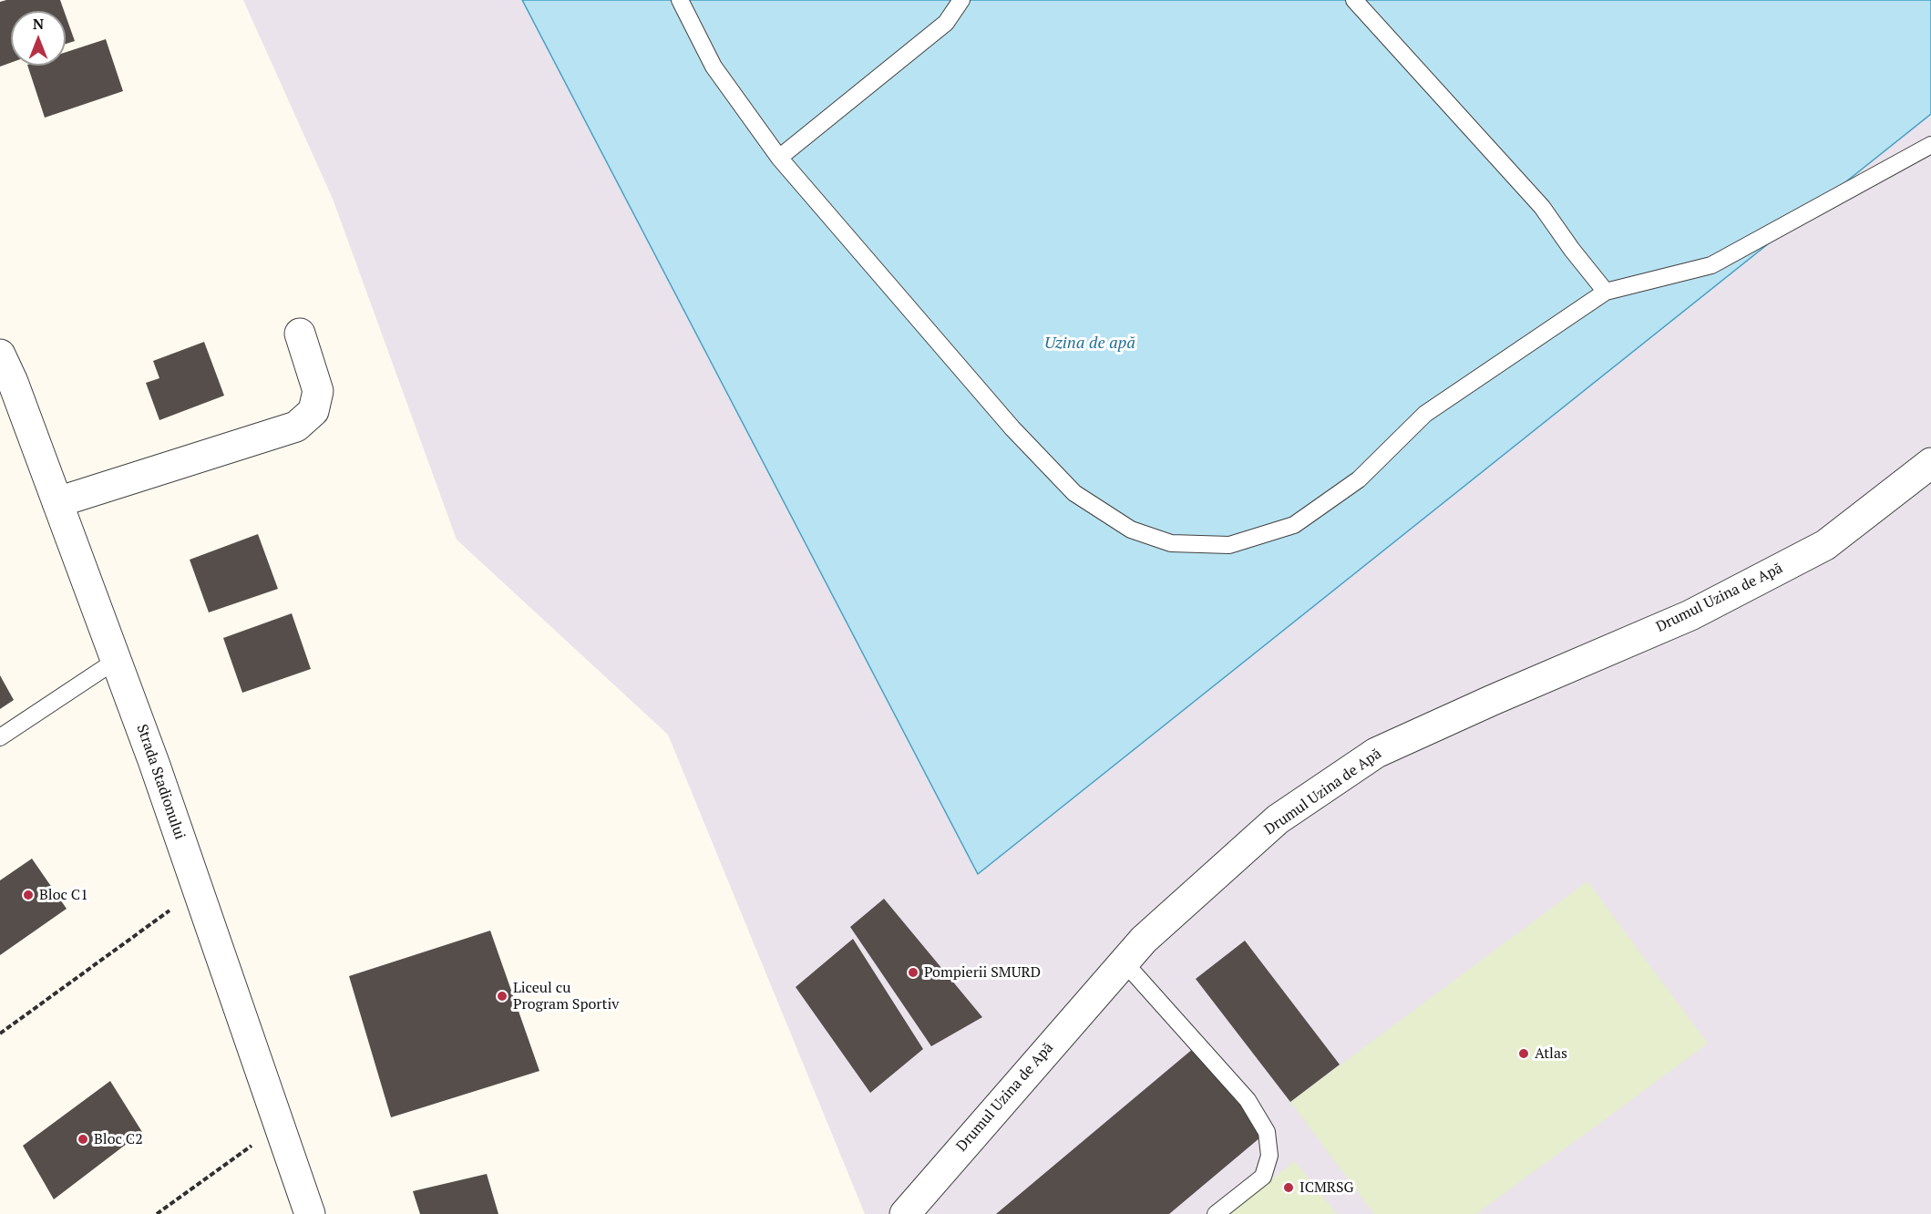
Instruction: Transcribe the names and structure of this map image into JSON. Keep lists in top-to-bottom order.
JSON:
{
  "streets": {
    "street": ["Drumul Uzina de Apă", "Strada Stadionului"]
  },
  "water": ["Uzina de apă"],
  "places": [
    "Bloc C1",
    "Pompierii SMURD",
    "Liceul cu Program Sportiv",
    "Atlas",
    "Bloc C2",
    "ICMRSG"
  ],
  "north": "top"
}
